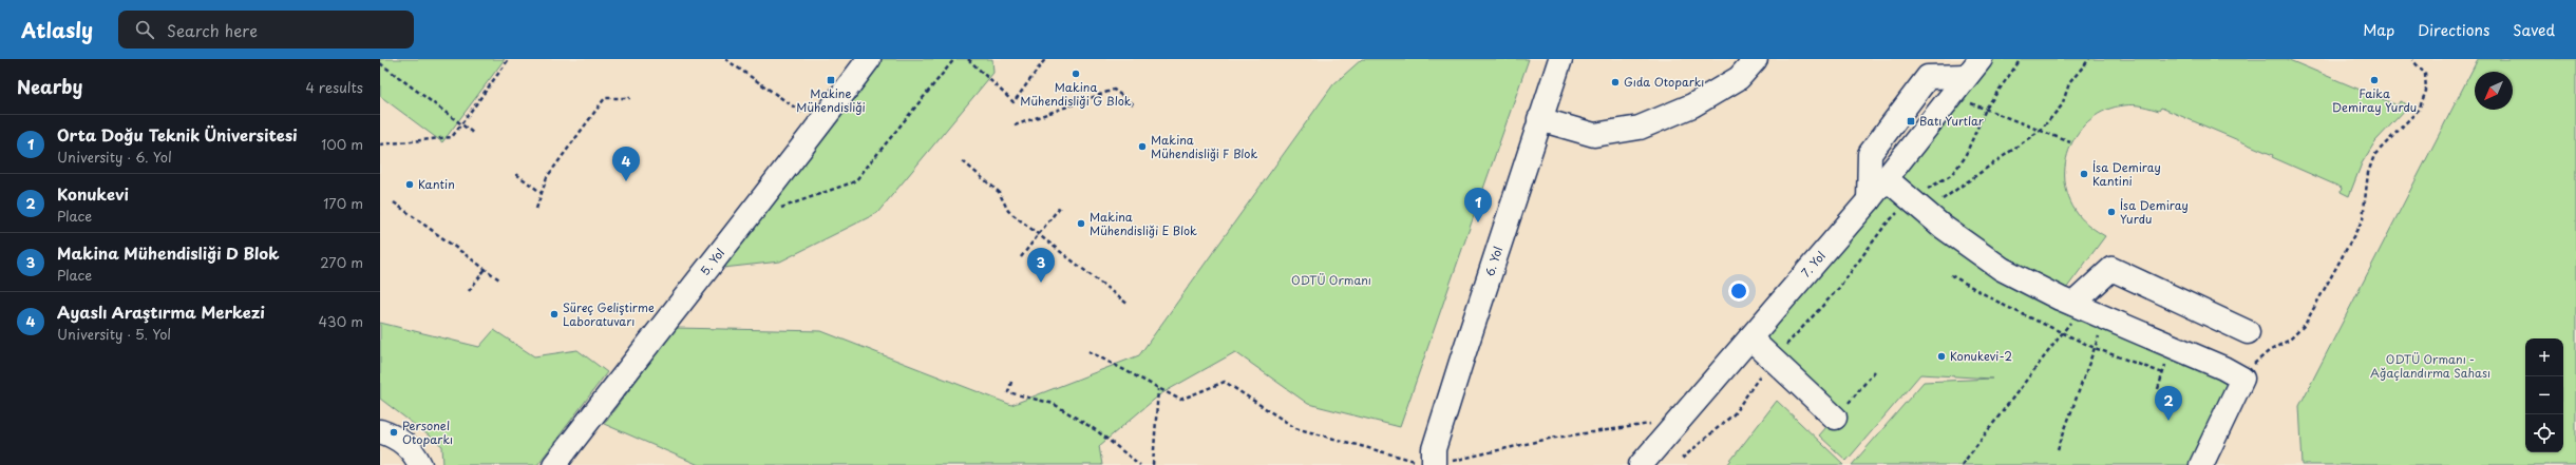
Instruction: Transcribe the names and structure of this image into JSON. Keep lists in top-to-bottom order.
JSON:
{
  "streets": {
    "street": ["5. Yol", "6. Yol", "7. Yol"]
  },
  "parks": ["ODTÜ Ormanı", "ODTÜ Ormanı - Ağaçlandırma Sahası"],
  "places": {
    "other": [
      "Makina Mühendisliği G Blok",
      "Faika Demiray Yurdu",
      "Gıda Otoparkı",
      "Makina Mühendisliği F Blok",
      "İsa Demiray Kantini",
      "Kantin",
      "İsa Demiray Yurdu",
      "Makina Mühendisliği E Blok",
      "Süreç Geliştirme Laboratuvarı",
      "Konukevi-2",
      "Personel Otoparkı"
    ],
    "transit": ["Makine Mühendisliği", "Batı Yurtlar"]
  },
  "north": "bottom left",
  "page": {
    "header": "Atlasly",
    "search": "Search here",
    "nav": ["Map", "Directions", "Saved"],
    "heading": ["Nearby", "4 results"],
    "list": [
      {
        "mark": "1",
        "name": "Orta Doğu Teknik Üniversitesi",
        "note": "University · 6. Yol",
        "value": "100 m"
      },
      {
        "mark": "2",
        "name": "Konukevi",
        "note": "Place",
        "value": "170 m"
      },
      {
        "mark": "3",
        "name": "Makina Mühendisliği D Blok",
        "note": "Place",
        "value": "270 m"
      },
      {
        "mark": "4",
        "name": "Ayaslı Araştırma Merkezi",
        "note": "University · 5. Yol",
        "value": "430 m"
      }
    ],
    "pins": [
      "4",
      "1",
      "3",
      "2"
    ],
    "map_buttons": ["+", "−"]
  }
}
